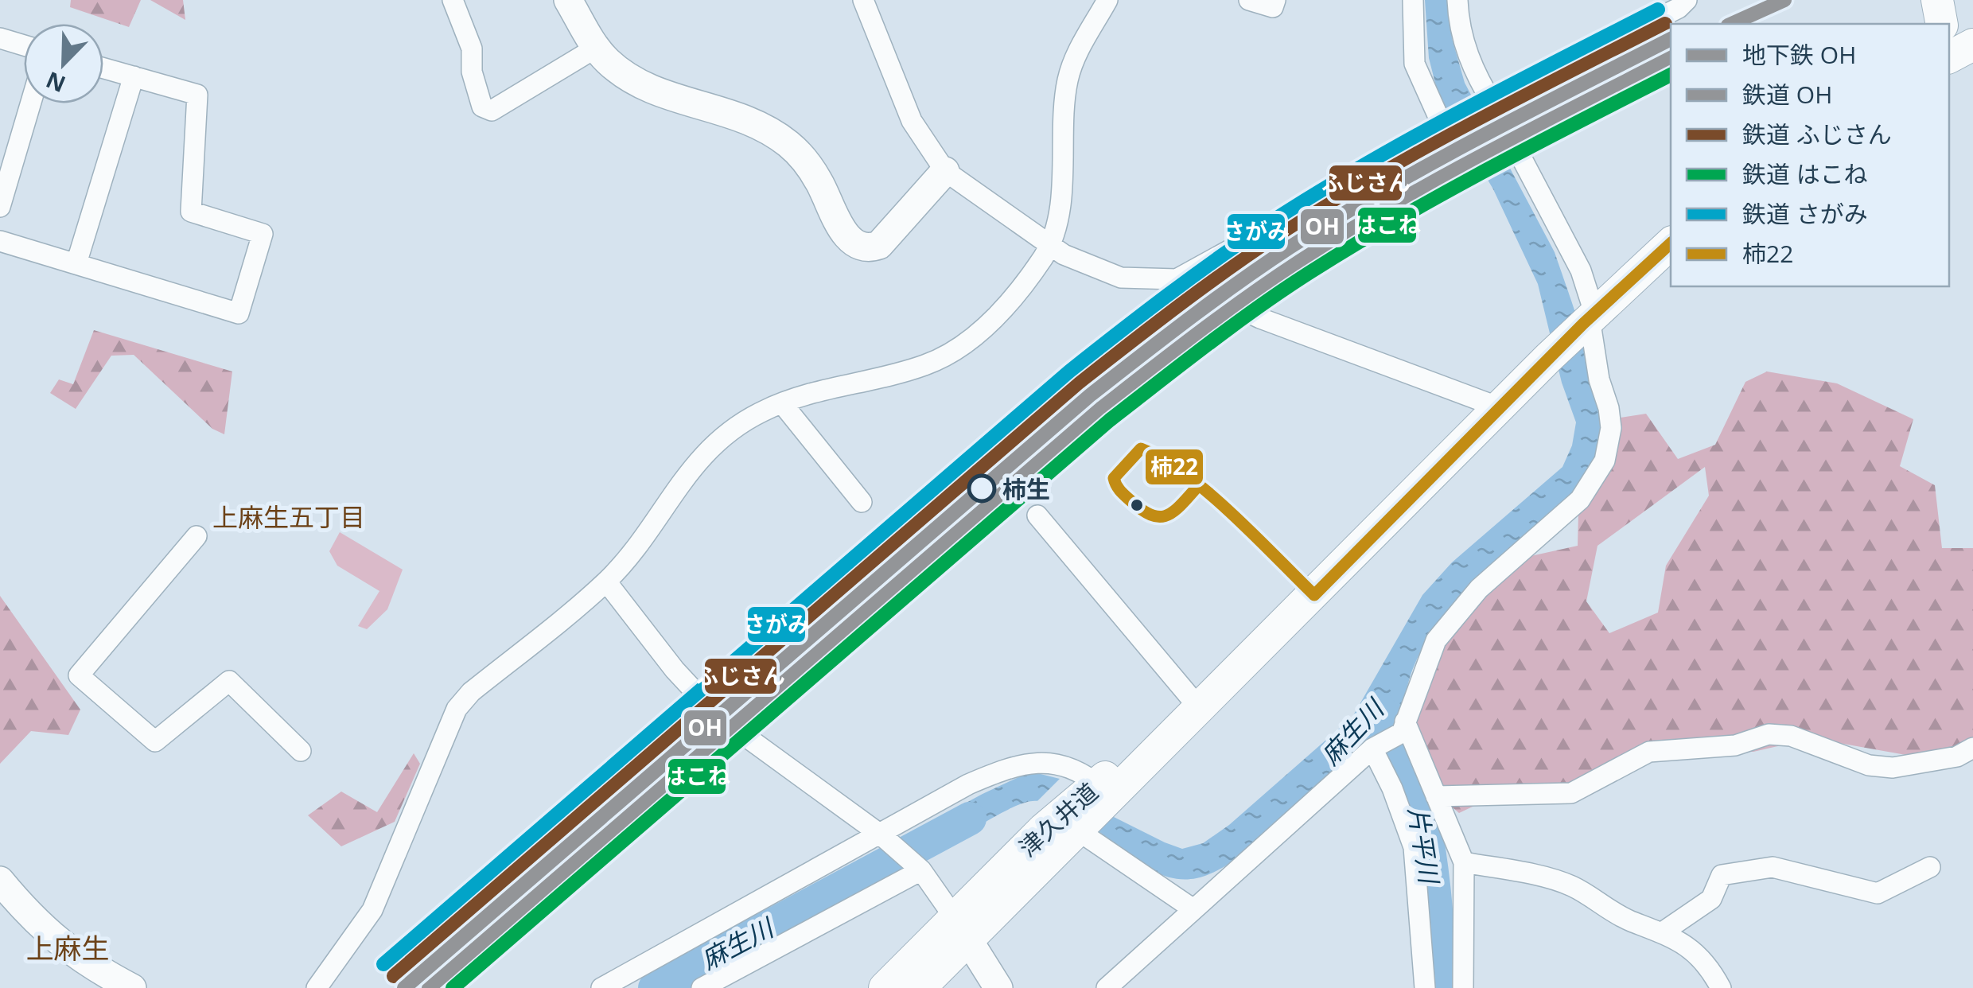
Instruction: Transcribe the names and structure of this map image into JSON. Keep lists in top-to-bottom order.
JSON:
{
  "streets": {
    "main road": ["津久井道"]
  },
  "districts": ["上麻生五丁目", "上麻生"],
  "water": ["麻生川", "片平川"],
  "places": ["柿生"],
  "lines": [
    "metro line OH",
    "rail line さがみ",
    "rail line ふじさん",
    "rail line OH",
    "rail line はこね",
    "transit line 柿22"
  ],
  "legend": [
    "地下鉄 OH",
    "鉄道 OH",
    "鉄道 ふじさん",
    "鉄道 はこね",
    "鉄道 さがみ",
    "柿22"
  ],
  "north": "bottom left"
}
